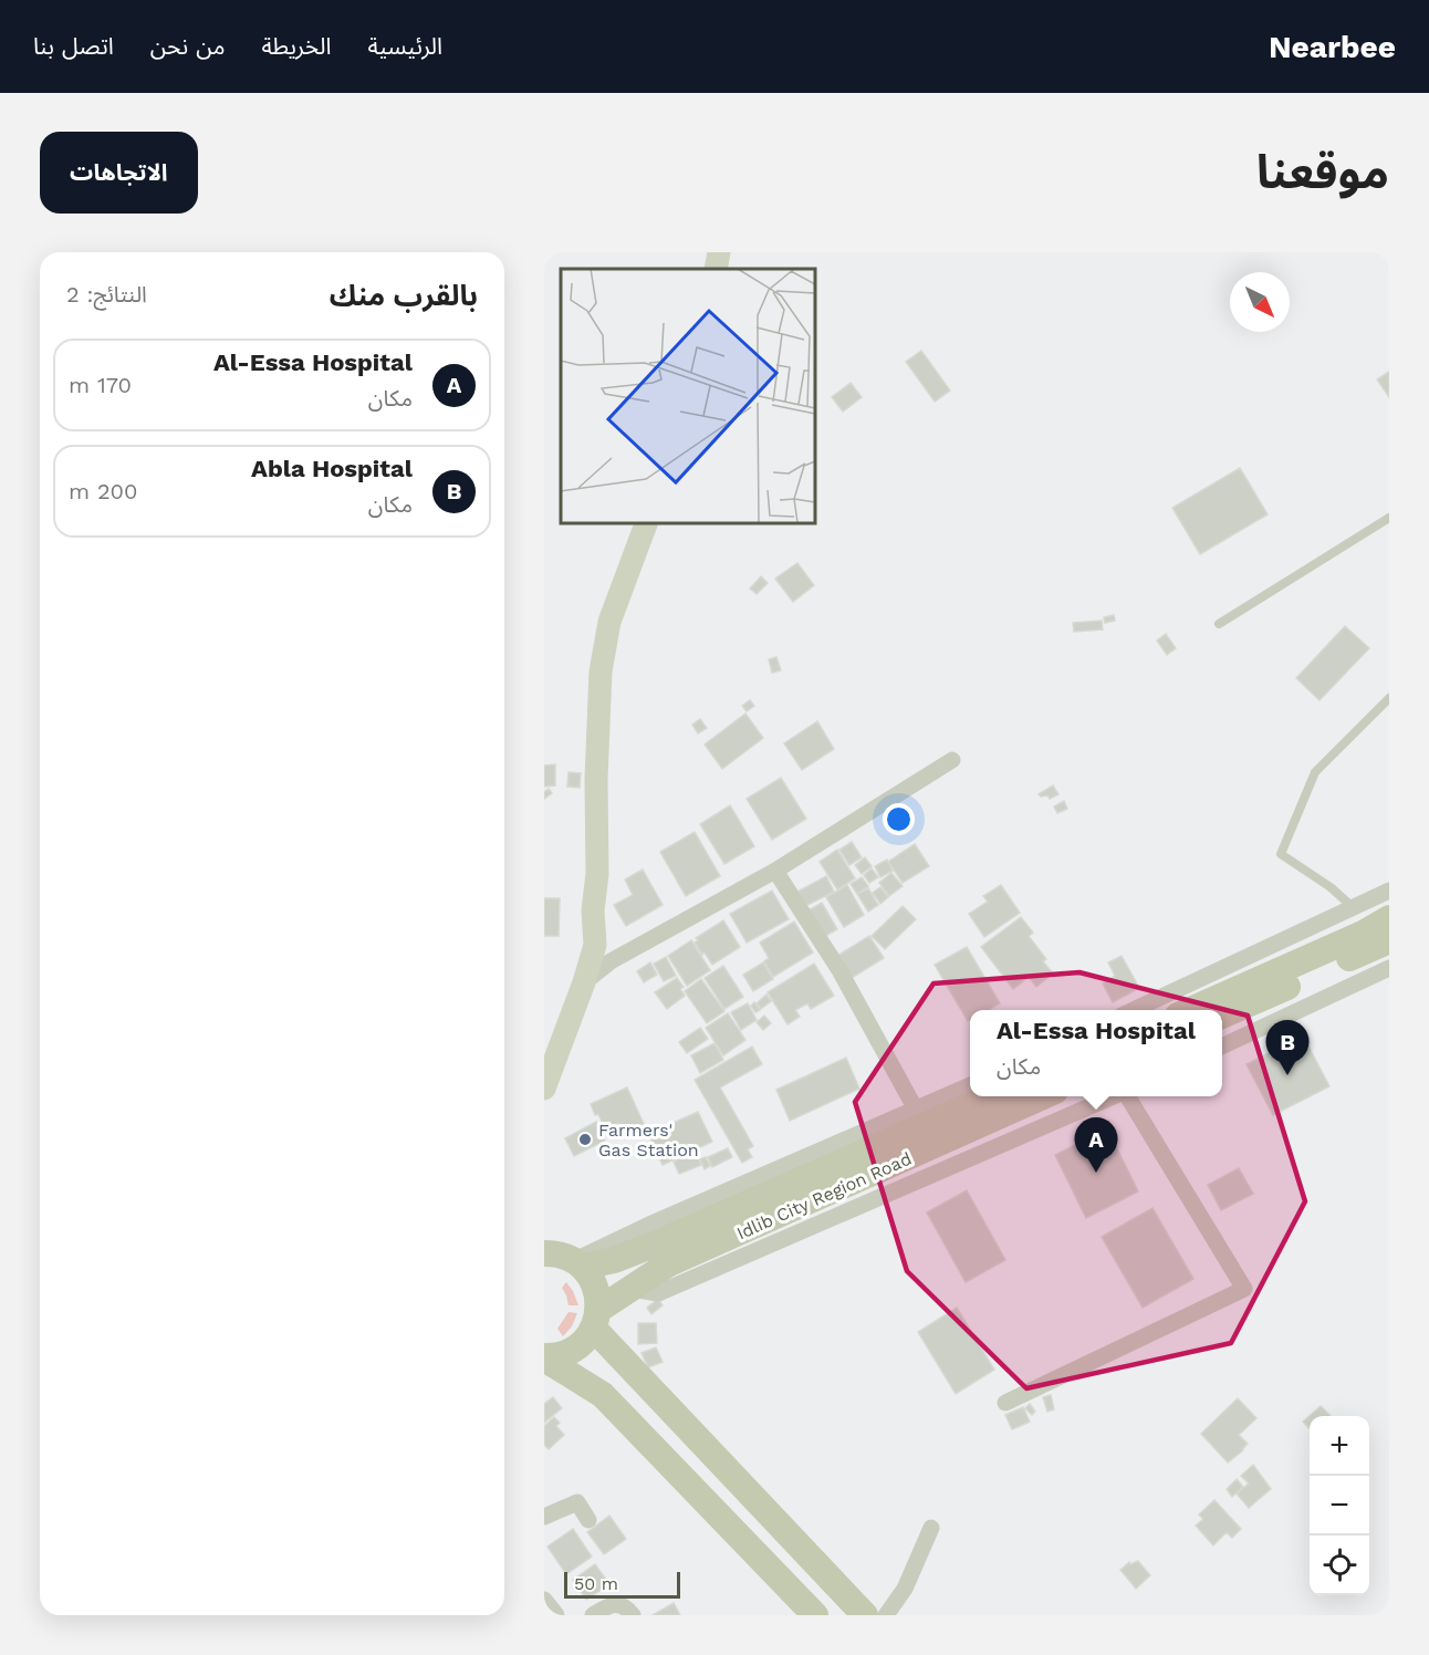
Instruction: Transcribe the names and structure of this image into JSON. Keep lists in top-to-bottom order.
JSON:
{
  "streets": {
    "main road": ["Idlib City Region Road"]
  },
  "places": ["Farmers' Gas Station"],
  "scale_bar": "50 m",
  "north": "bottom right",
  "page": {
    "header": "Nearbee",
    "nav": [
      "الرئيسية",
      "الخريطة",
      "من نحن",
      "اتصل بنا"
    ],
    "title": "موقعنا",
    "buttons": "الاتجاهات",
    "heading": ["بالقرب منك", "النتائج: 2"],
    "list": [
      {
        "mark": "A",
        "name": "Al-Essa Hospital",
        "note": "مكان",
        "value": "170 m"
      },
      {
        "mark": "B",
        "name": "Abla Hospital",
        "note": "مكان",
        "value": "200 m"
      }
    ],
    "popup": ["Al-Essa Hospital", "مكان"],
    "pins": ["B", "A"],
    "map_buttons": ["+", "−"],
    "scale": "50 m"
  }
}
